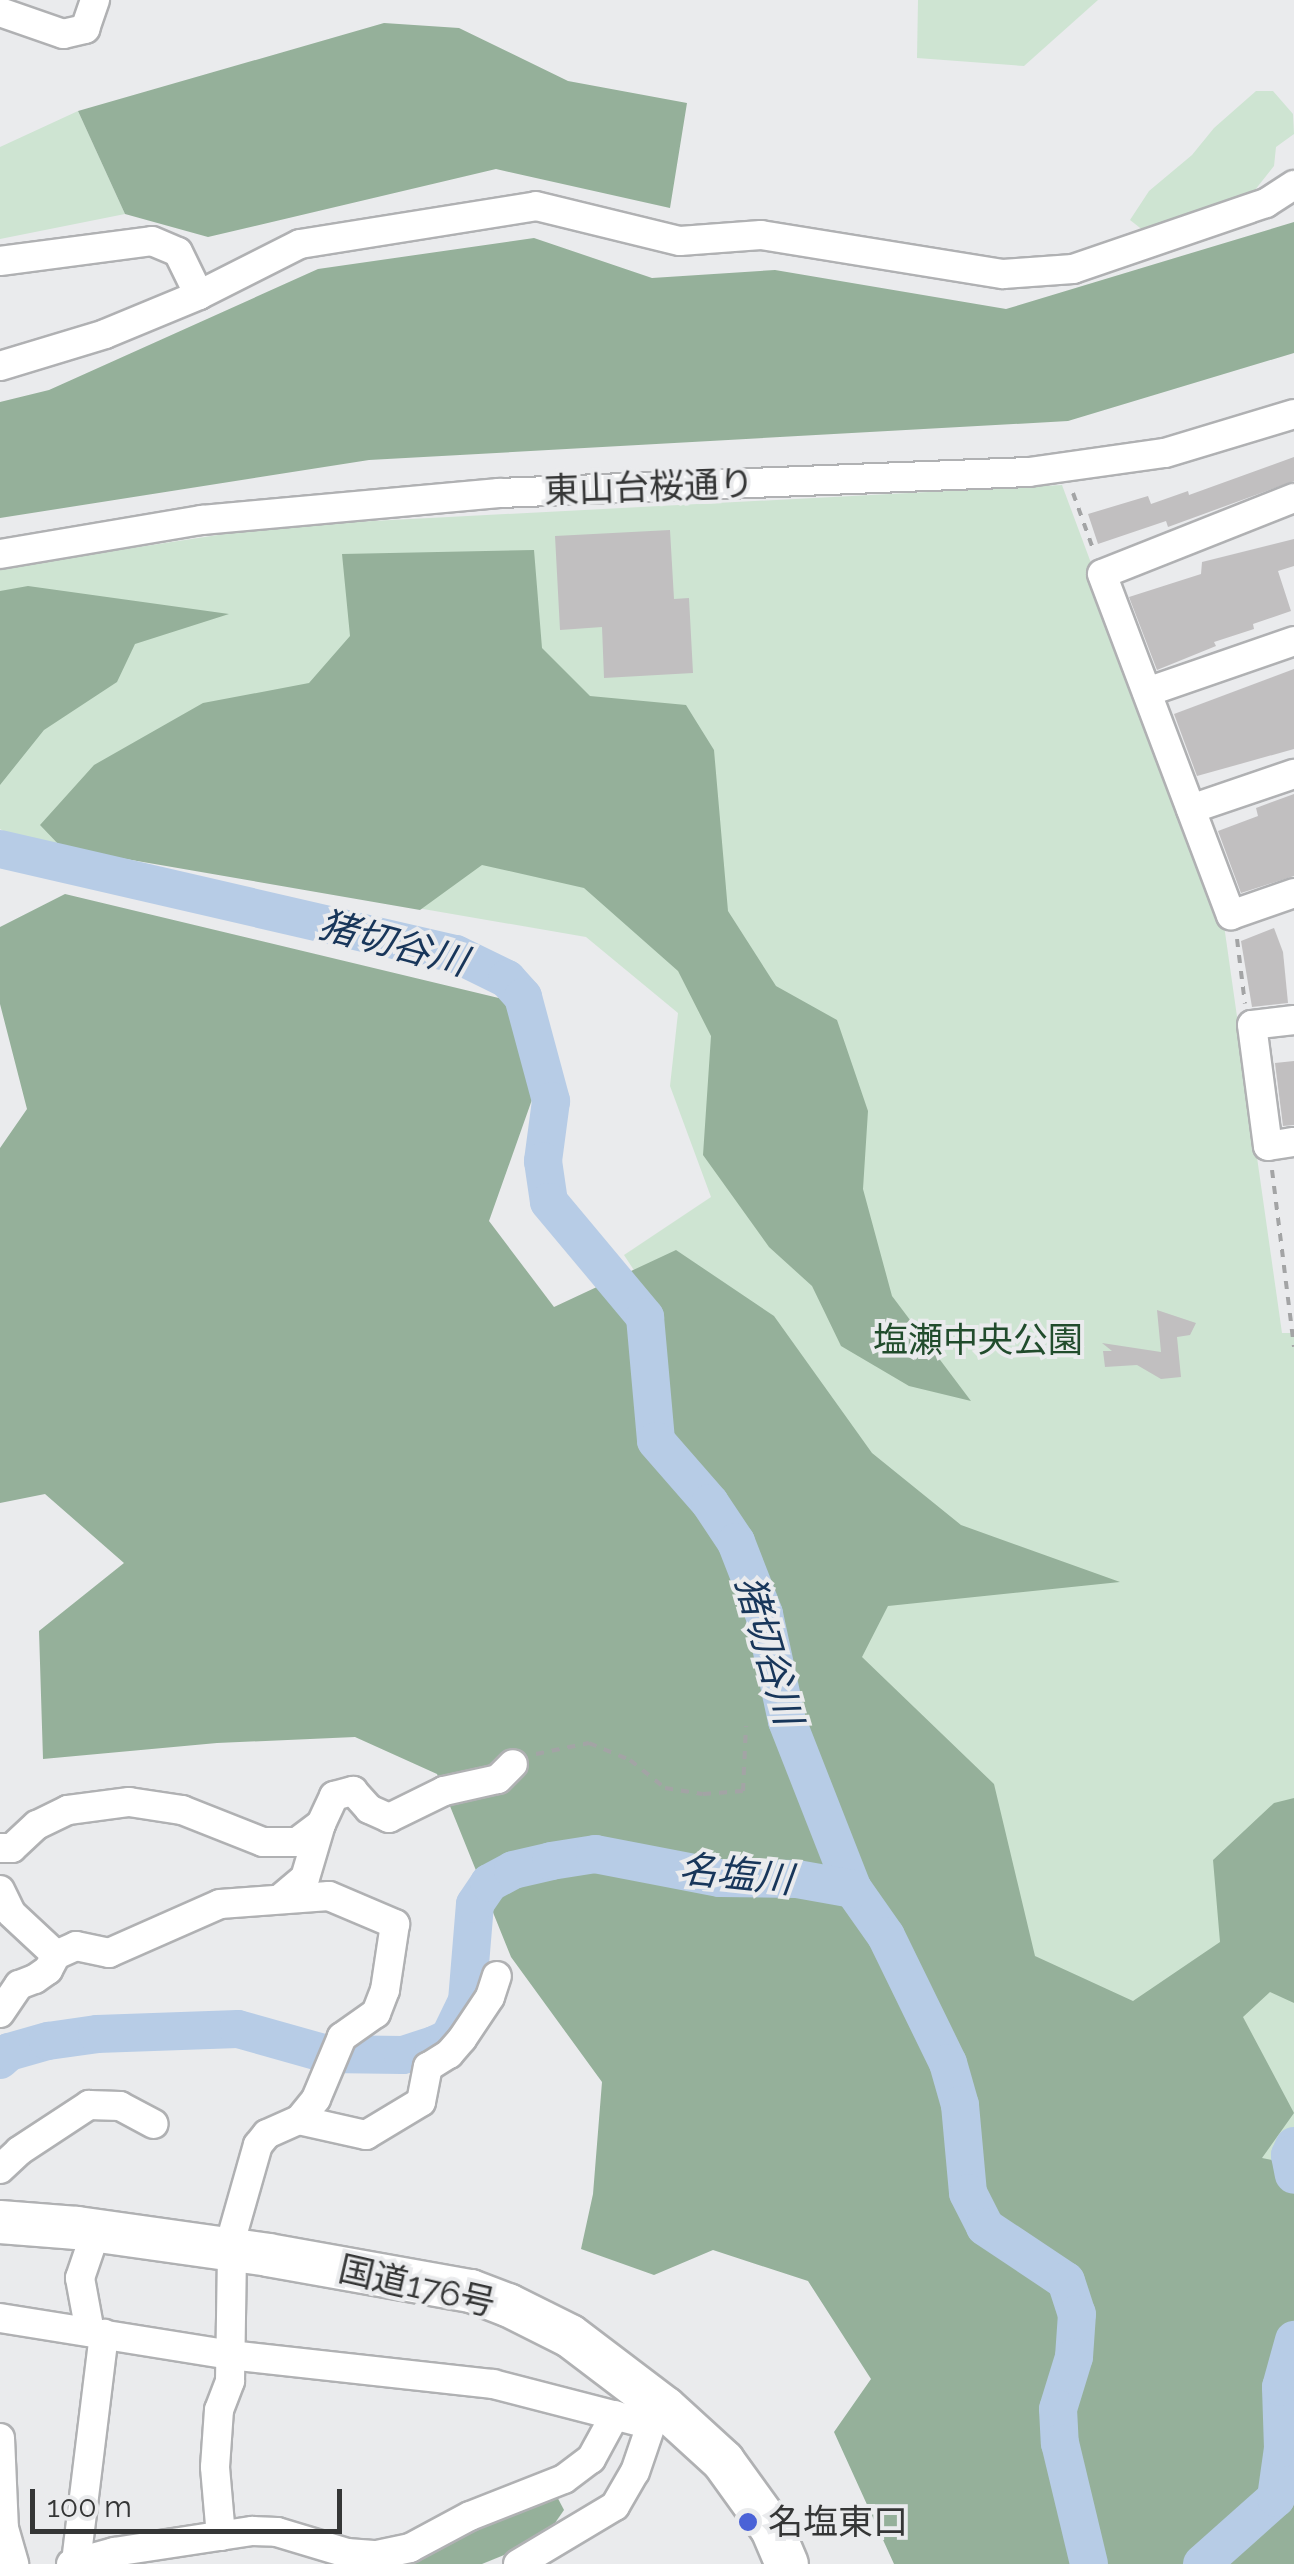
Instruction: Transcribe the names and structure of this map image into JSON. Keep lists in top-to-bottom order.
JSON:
{
  "streets": {
    "highway": ["国道176号"],
    "street": ["東山台桜通り"]
  },
  "water": ["猪切谷川", "名塩川"],
  "parks": ["塩瀬中央公園"],
  "places": ["名塩東口"],
  "scale_bar": "100 m"
}
